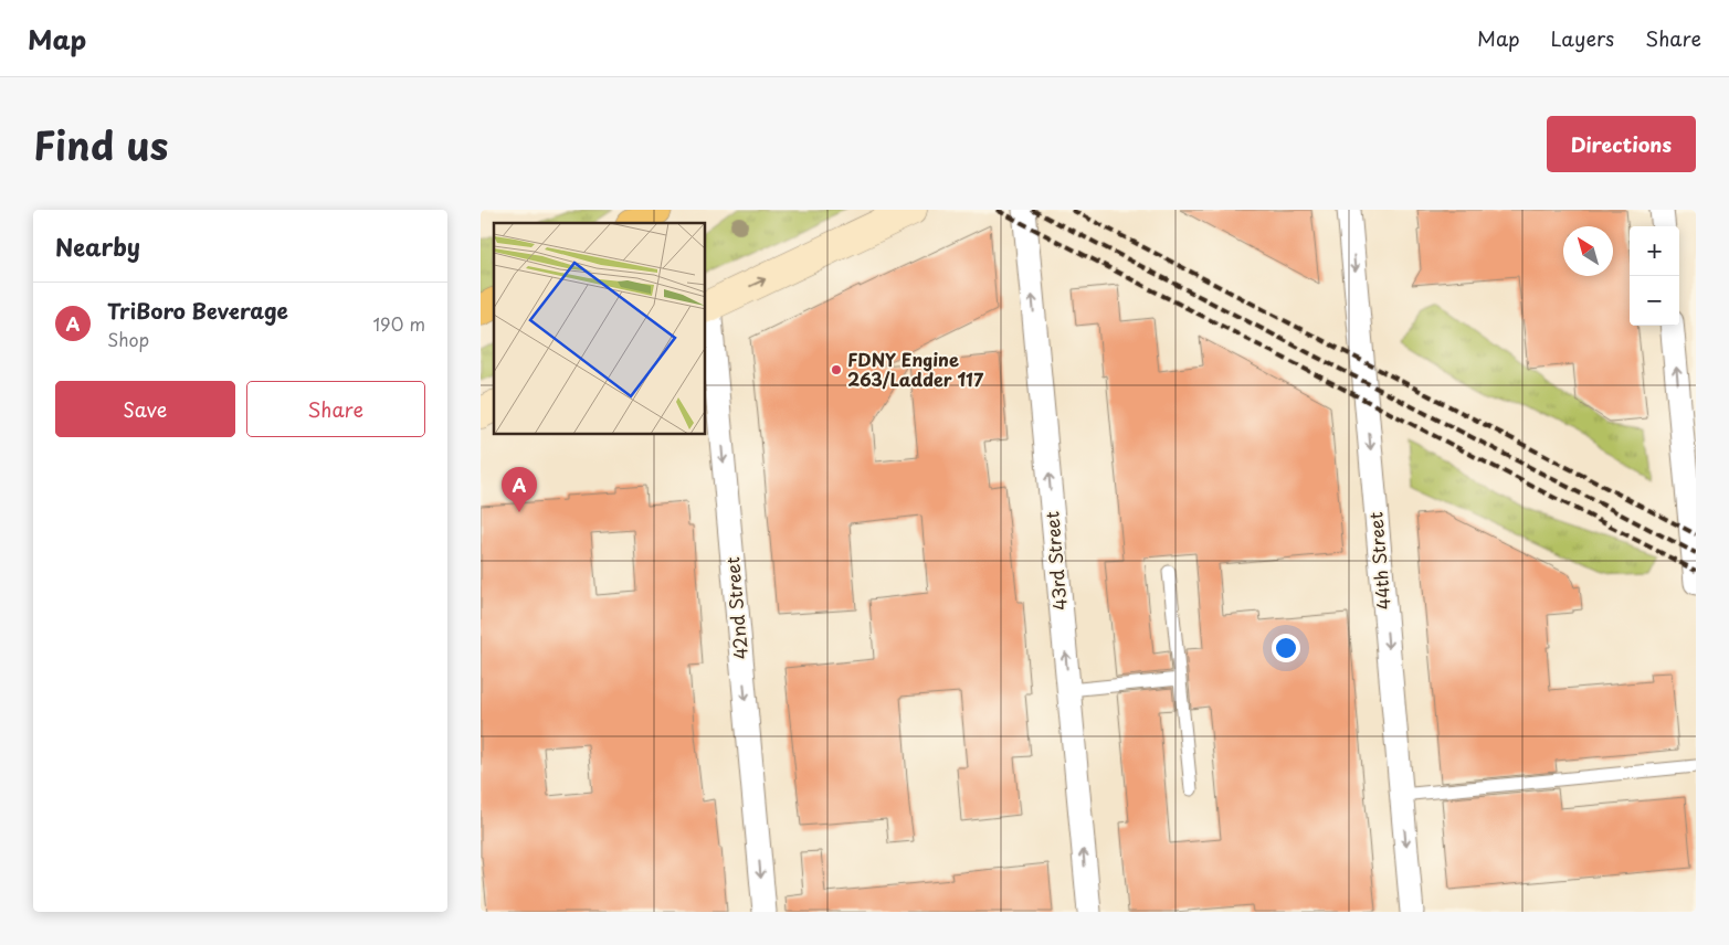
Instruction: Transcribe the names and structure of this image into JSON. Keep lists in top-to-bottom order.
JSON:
{
  "streets": {
    "street": ["43rd Street", "44th Street", "42nd Street"]
  },
  "one_way": ["43rd Street", "44th Street", "42nd Street"],
  "places": ["FDNY Engine 263/Ladder 117"],
  "north": "top left",
  "page": {
    "header": "Map",
    "nav": ["Map", "Layers", "Share"],
    "title": "Find us",
    "buttons": [
      "Directions",
      ["Save", "Share"]
    ],
    "heading": "Nearby",
    "map_buttons": ["+", "−"],
    "list": [
      {
        "mark": "A",
        "name": "TriBoro Beverage",
        "note": "Shop",
        "value": "190 m"
      }
    ],
    "pins": "A"
  }
}
